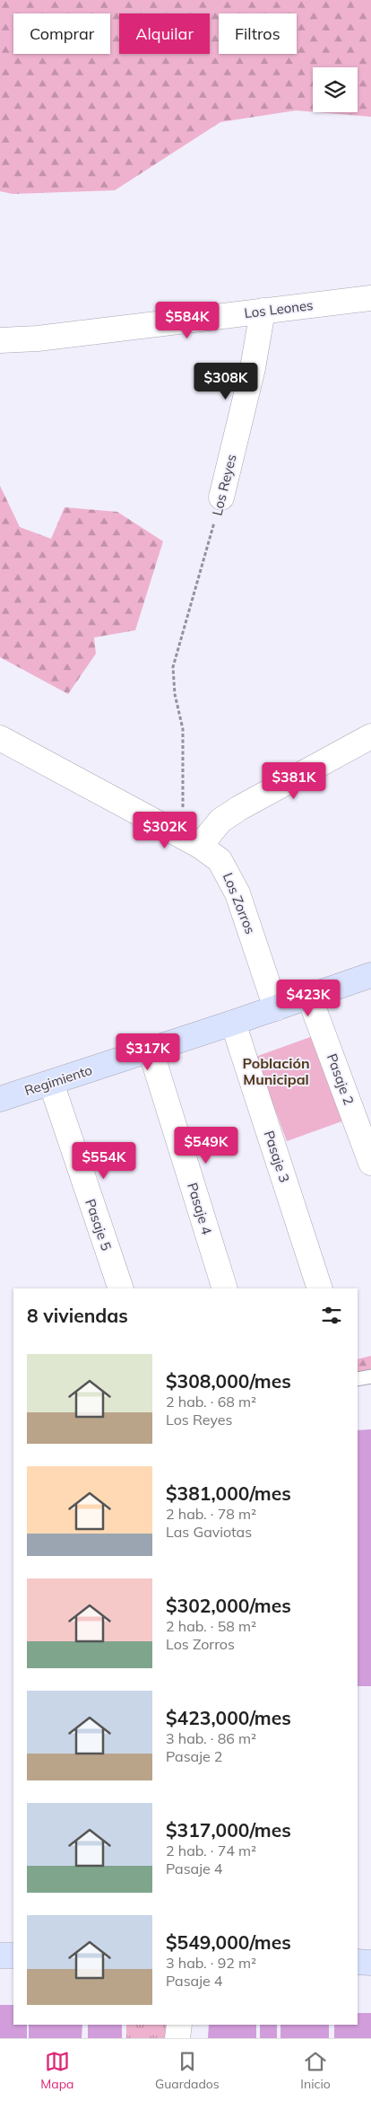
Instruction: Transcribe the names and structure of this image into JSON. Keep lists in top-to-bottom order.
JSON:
{
  "streets": {
    "main road": ["Regimiento"],
    "street": [
      "Los Leones",
      "Los Reyes",
      "Los Zorros",
      "Pasaje 2",
      "Pasaje 3",
      "Pasaje 4",
      "Pasaje 5"
    ]
  },
  "crossings": [
    ["Los Leones", "Los Reyes"],
    ["Los Reyes", "Los Zorros"],
    ["Los Zorros", "Regimiento"],
    ["Pasaje 2", "Regimiento"],
    ["Regimiento", "Pasaje 3"],
    ["Regimiento", "Pasaje 4"],
    ["Regimiento", "Pasaje 5"]
  ],
  "districts": ["Población Municipal"],
  "page": {
    "chip": ["Comprar", "Alquilar", "Filtros"],
    "price": [
      "$584K",
      "$308K",
      "$381K",
      "$302K",
      "$423K",
      "$317K",
      "$549K",
      "$554K"
    ],
    "heading": "8 viviendas",
    "list": [
      {
        "name": "$308,000/mes",
        "note": "2 hab. · 68 m² · Los Reyes"
      },
      {
        "name": "$381,000/mes",
        "note": "2 hab. · 78 m² · Las Gaviotas"
      },
      {
        "name": "$302,000/mes",
        "note": "2 hab. · 58 m² · Los Zorros"
      },
      {
        "name": "$423,000/mes",
        "note": "3 hab. · 86 m² · Pasaje 2"
      },
      {
        "name": "$317,000/mes",
        "note": "2 hab. · 74 m² · Pasaje 4"
      },
      {
        "name": "$549,000/mes",
        "note": "3 hab. · 92 m² · Pasaje 4"
      }
    ],
    "tabs": ["Mapa", "Guardados", "Inicio"]
  }
}
